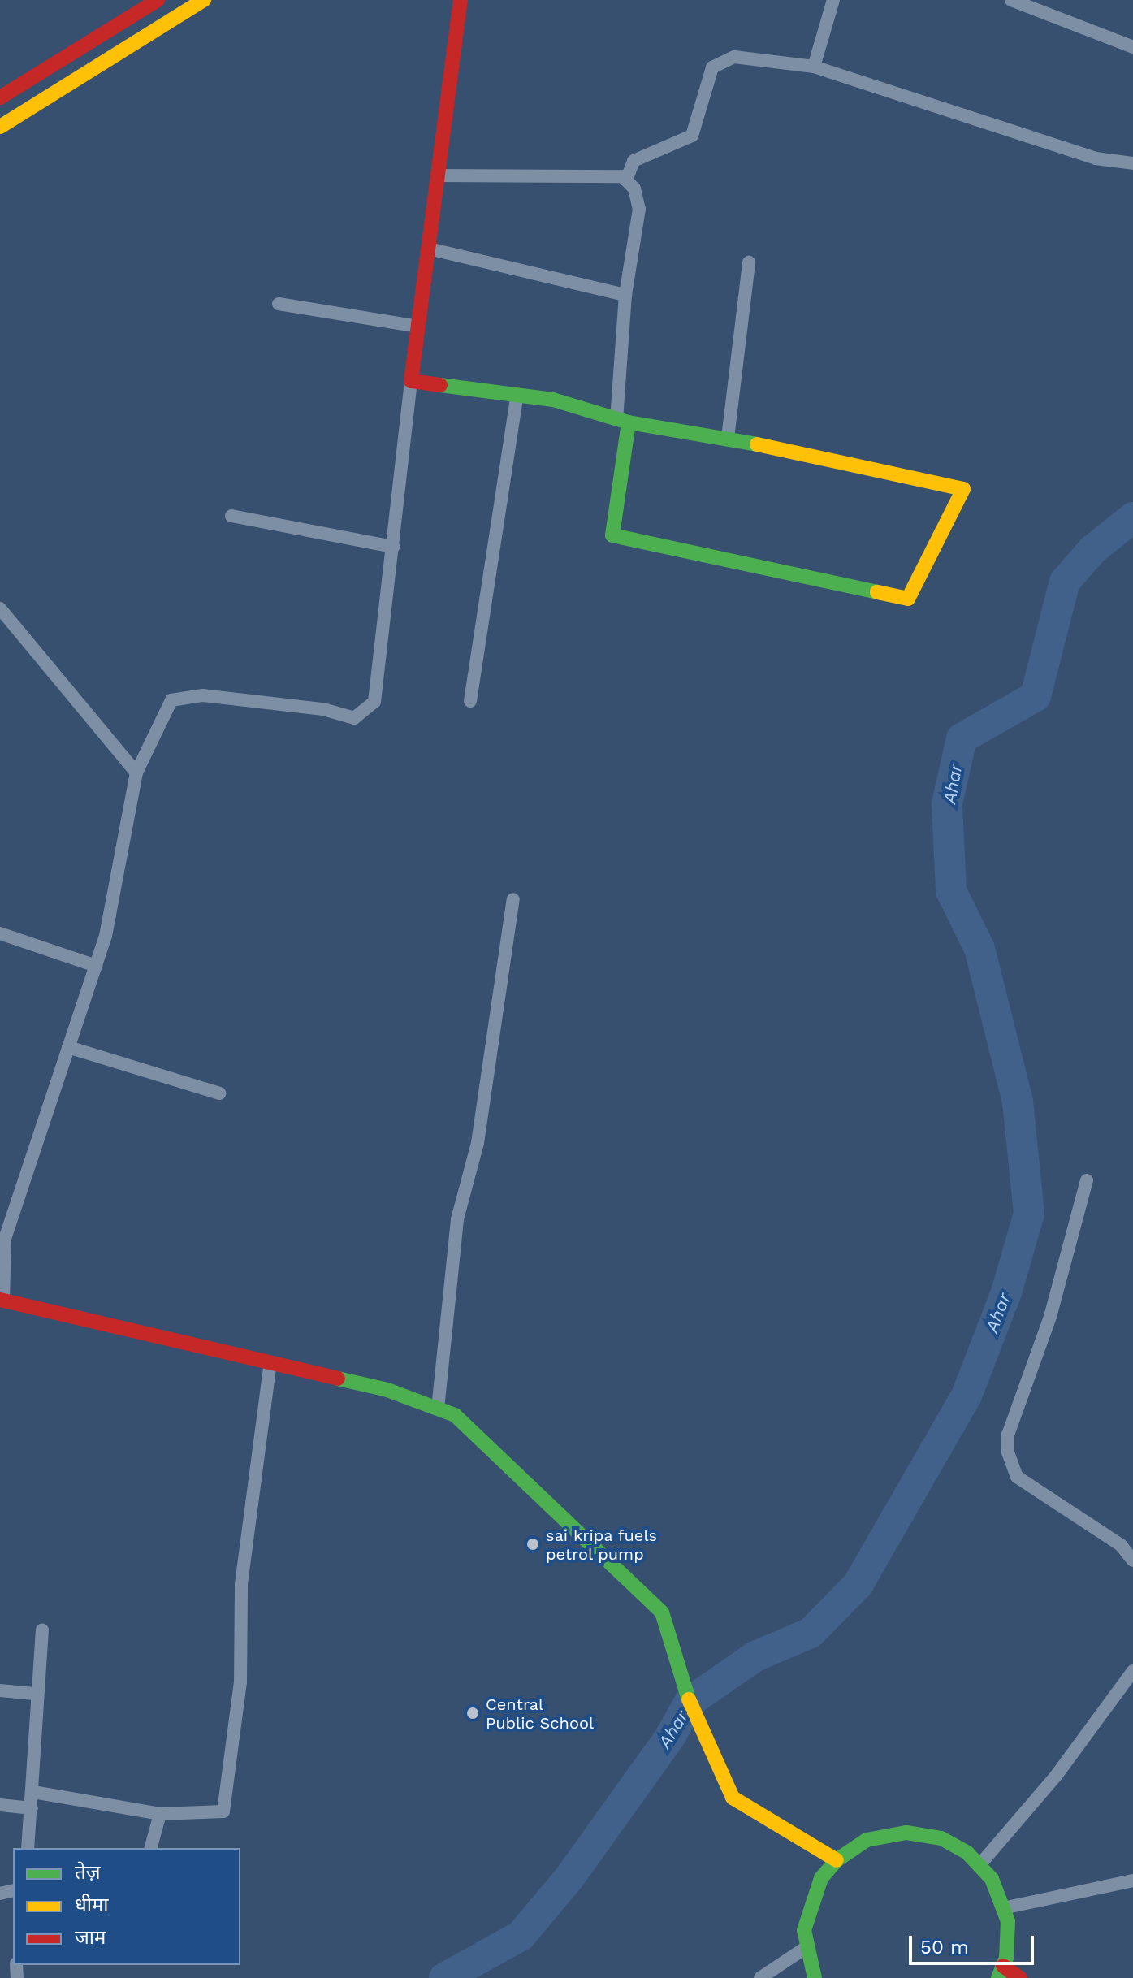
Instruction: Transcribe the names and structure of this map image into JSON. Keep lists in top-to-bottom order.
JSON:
{
  "water": ["Ahar"],
  "places": ["sai kripa fuels petrol pump", "Central Public School"],
  "legend": ["तेज़", "धीमा", "जाम"],
  "scale_bar": "50 m"
}
